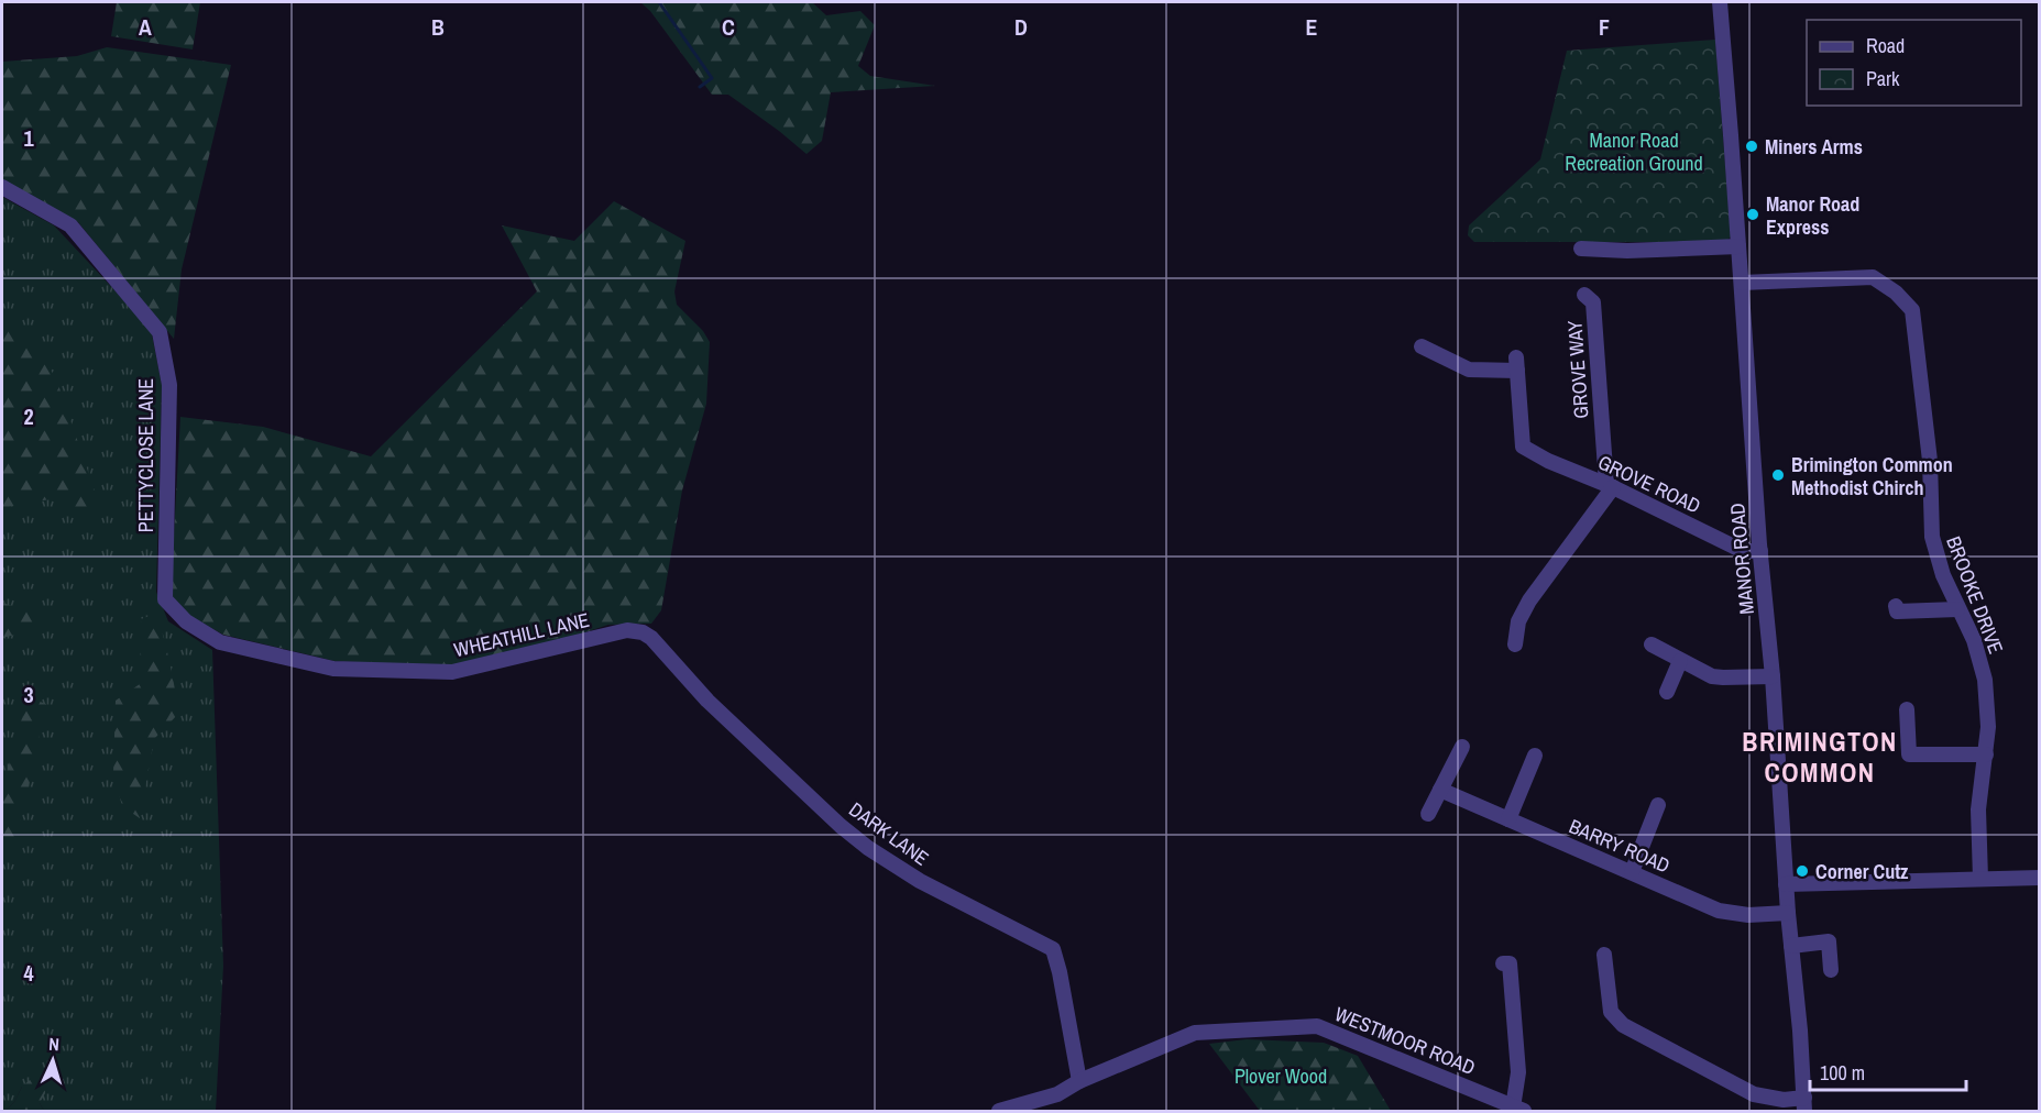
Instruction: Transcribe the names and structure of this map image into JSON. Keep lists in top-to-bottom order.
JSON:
{
  "streets": {
    "street": [
      "GROVE WAY",
      "PETTYCLOSE LANE",
      "GROVE ROAD",
      "MANOR ROAD",
      "BROOKE DRIVE",
      "WHEATHILL LANE",
      "DARK LANE",
      "BARRY ROAD",
      "WESTMOOR ROAD"
    ]
  },
  "crossings": [
    ["GROVE WAY", "GROVE ROAD"],
    ["PETTYCLOSE LANE", "WHEATHILL LANE"],
    ["GROVE ROAD", "MANOR ROAD"],
    ["MANOR ROAD", "BROOKE DRIVE"],
    ["MANOR ROAD", "BARRY ROAD"],
    ["WHEATHILL LANE", "DARK LANE"],
    ["DARK LANE", "WESTMOOR ROAD"]
  ],
  "districts": ["BRIMINGTON COMMON"],
  "parks": ["Manor Road Recreation Ground", "Plover Wood"],
  "places": [
    "Miners Arms",
    "Manor Road Express",
    "Brimington Common Methodist Chirch",
    "Corner Cutz"
  ],
  "legend": ["Road", "Park"],
  "scale_bar": "100 m",
  "north": "top",
  "grid": {
    "columns": [
      "A",
      "B",
      "C",
      "D",
      "E",
      "F"
    ],
    "rows": [
      "1",
      "2",
      "3",
      "4"
    ]
  }
}
